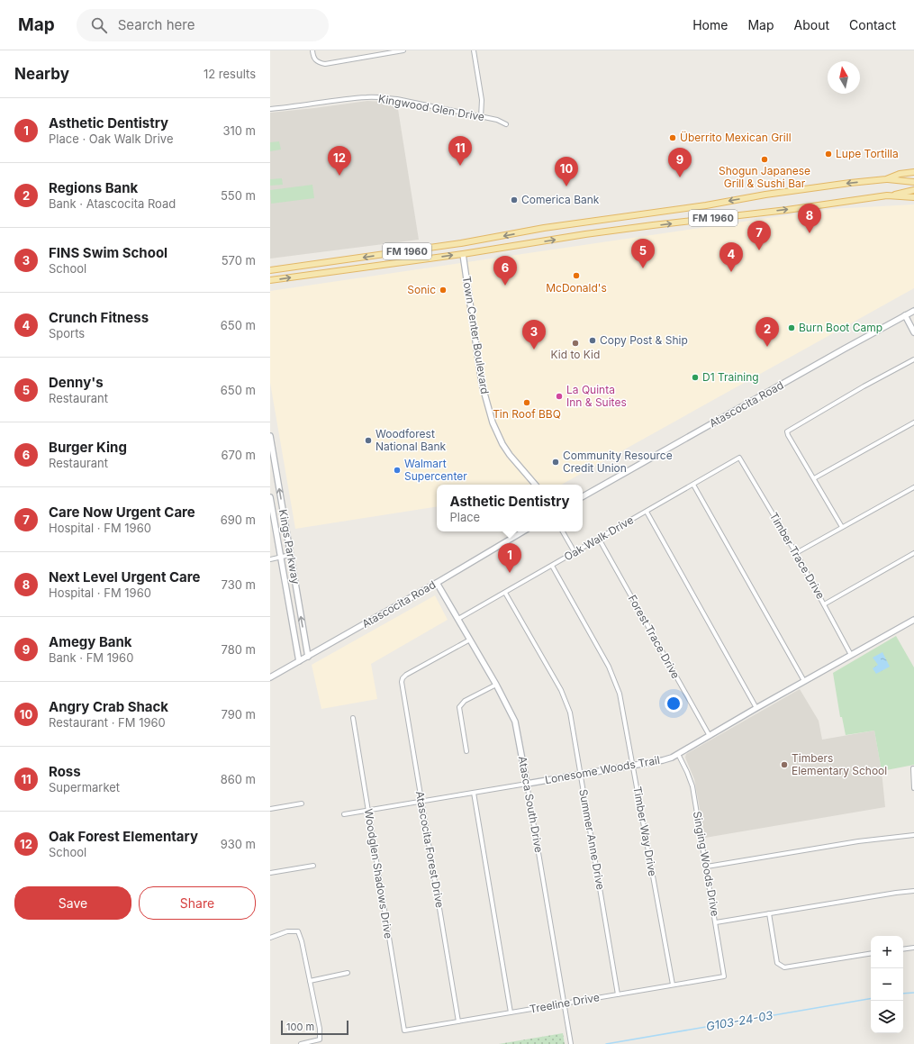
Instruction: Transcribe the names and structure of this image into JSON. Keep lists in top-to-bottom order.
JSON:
{
  "streets": {
    "main road": ["FM 1960"],
    "street": [
      "Kingwood Glen Drive",
      "Town Center Boulevard",
      "Atascocita Road",
      "Oak Walk Drive",
      "Kings Parkway",
      "Timber Trace Drive",
      "Forest Trace Drive",
      "Lonesome Woods Trail",
      "Atasca South Drive",
      "Timber Way Drive",
      "Summer Anne Drive",
      "Atascocita Forest Drive",
      "Singing Woods Drive",
      "Woodglen Shadows Drive",
      "Treeline Drive"
    ]
  },
  "crossings": [
    ["FM 1960", "Town Center Boulevard"],
    ["Atascocita Road", "Kings Parkway"],
    ["Atascocita Road", "Atasca South Drive"],
    ["Oak Walk Drive", "Timber Trace Drive"],
    ["Oak Walk Drive", "Forest Trace Drive"],
    ["Oak Walk Drive", "Atasca South Drive"],
    ["Oak Walk Drive", "Timber Way Drive"],
    ["Oak Walk Drive", "Summer Anne Drive"],
    ["Timber Trace Drive", "Lonesome Woods Trail"],
    ["Forest Trace Drive", "Lonesome Woods Trail"],
    ["Lonesome Woods Trail", "Atasca South Drive"],
    ["Lonesome Woods Trail", "Timber Way Drive"],
    ["Lonesome Woods Trail", "Summer Anne Drive"],
    ["Lonesome Woods Trail", "Atascocita Forest Drive"],
    ["Lonesome Woods Trail", "Singing Woods Drive"],
    ["Lonesome Woods Trail", "Woodglen Shadows Drive"],
    ["Atasca South Drive", "Atascocita Forest Drive"],
    ["Atasca South Drive", "Treeline Drive"],
    ["Timber Way Drive", "Treeline Drive"],
    ["Summer Anne Drive", "Treeline Drive"],
    ["Atascocita Forest Drive", "Treeline Drive"],
    ["Singing Woods Drive", "Treeline Drive"],
    ["Woodglen Shadows Drive", "Treeline Drive"]
  ],
  "water": ["G103-24-03"],
  "places": [
    "Überrito Mexican Grill",
    "Lupe Tortilla",
    "Shogun Japanese Grill & Sushi Bar",
    "Comerica Bank",
    "McDonald's",
    "Sonic",
    "Burn Boot Camp",
    "Copy Post & Ship",
    "Kid to Kid",
    "D1 Training",
    "La Quinta Inn & Suites",
    "Tin Roof BBQ",
    "Woodforest National Bank",
    "Community Resource Credit Union",
    "Walmart Supercenter",
    "Timbers Elementary School"
  ],
  "scale_bar": "100 m",
  "north": "top",
  "page": {
    "header": "Map",
    "search": "Search here",
    "nav": [
      "Home",
      "Map",
      "About",
      "Contact"
    ],
    "heading": ["Nearby", "12 results"],
    "list": [
      {
        "mark": "1",
        "name": "Asthetic Dentistry",
        "note": "Place · Oak Walk Drive",
        "value": "310 m"
      },
      {
        "mark": "2",
        "name": "Regions Bank",
        "note": "Bank · Atascocita Road",
        "value": "550 m"
      },
      {
        "mark": "3",
        "name": "FINS Swim School",
        "note": "School",
        "value": "570 m"
      },
      {
        "mark": "4",
        "name": "Crunch Fitness",
        "note": "Sports",
        "value": "650 m"
      },
      {
        "mark": "5",
        "name": "Denny's",
        "note": "Restaurant",
        "value": "650 m"
      },
      {
        "mark": "6",
        "name": "Burger King",
        "note": "Restaurant",
        "value": "670 m"
      },
      {
        "mark": "7",
        "name": "Care Now Urgent Care",
        "note": "Hospital · FM 1960",
        "value": "690 m"
      },
      {
        "mark": "8",
        "name": "Next Level Urgent Care",
        "note": "Hospital · FM 1960",
        "value": "730 m"
      },
      {
        "mark": "9",
        "name": "Amegy Bank",
        "note": "Bank · FM 1960",
        "value": "780 m"
      },
      {
        "mark": "10",
        "name": "Angry Crab Shack",
        "note": "Restaurant · FM 1960",
        "value": "790 m"
      },
      {
        "mark": "11",
        "name": "Ross",
        "note": "Supermarket",
        "value": "860 m"
      },
      {
        "mark": "12",
        "name": "Oak Forest Elementary",
        "note": "School",
        "value": "930 m"
      }
    ],
    "pins": [
      "11",
      "12",
      "9",
      "10",
      "8",
      "7",
      "5",
      "4",
      "6",
      "2",
      "3",
      "1"
    ],
    "popup": ["Asthetic Dentistry", "Place"],
    "buttons": ["Save", "Share"],
    "map_buttons": ["+", "−"],
    "scale": "100 m"
  }
}
